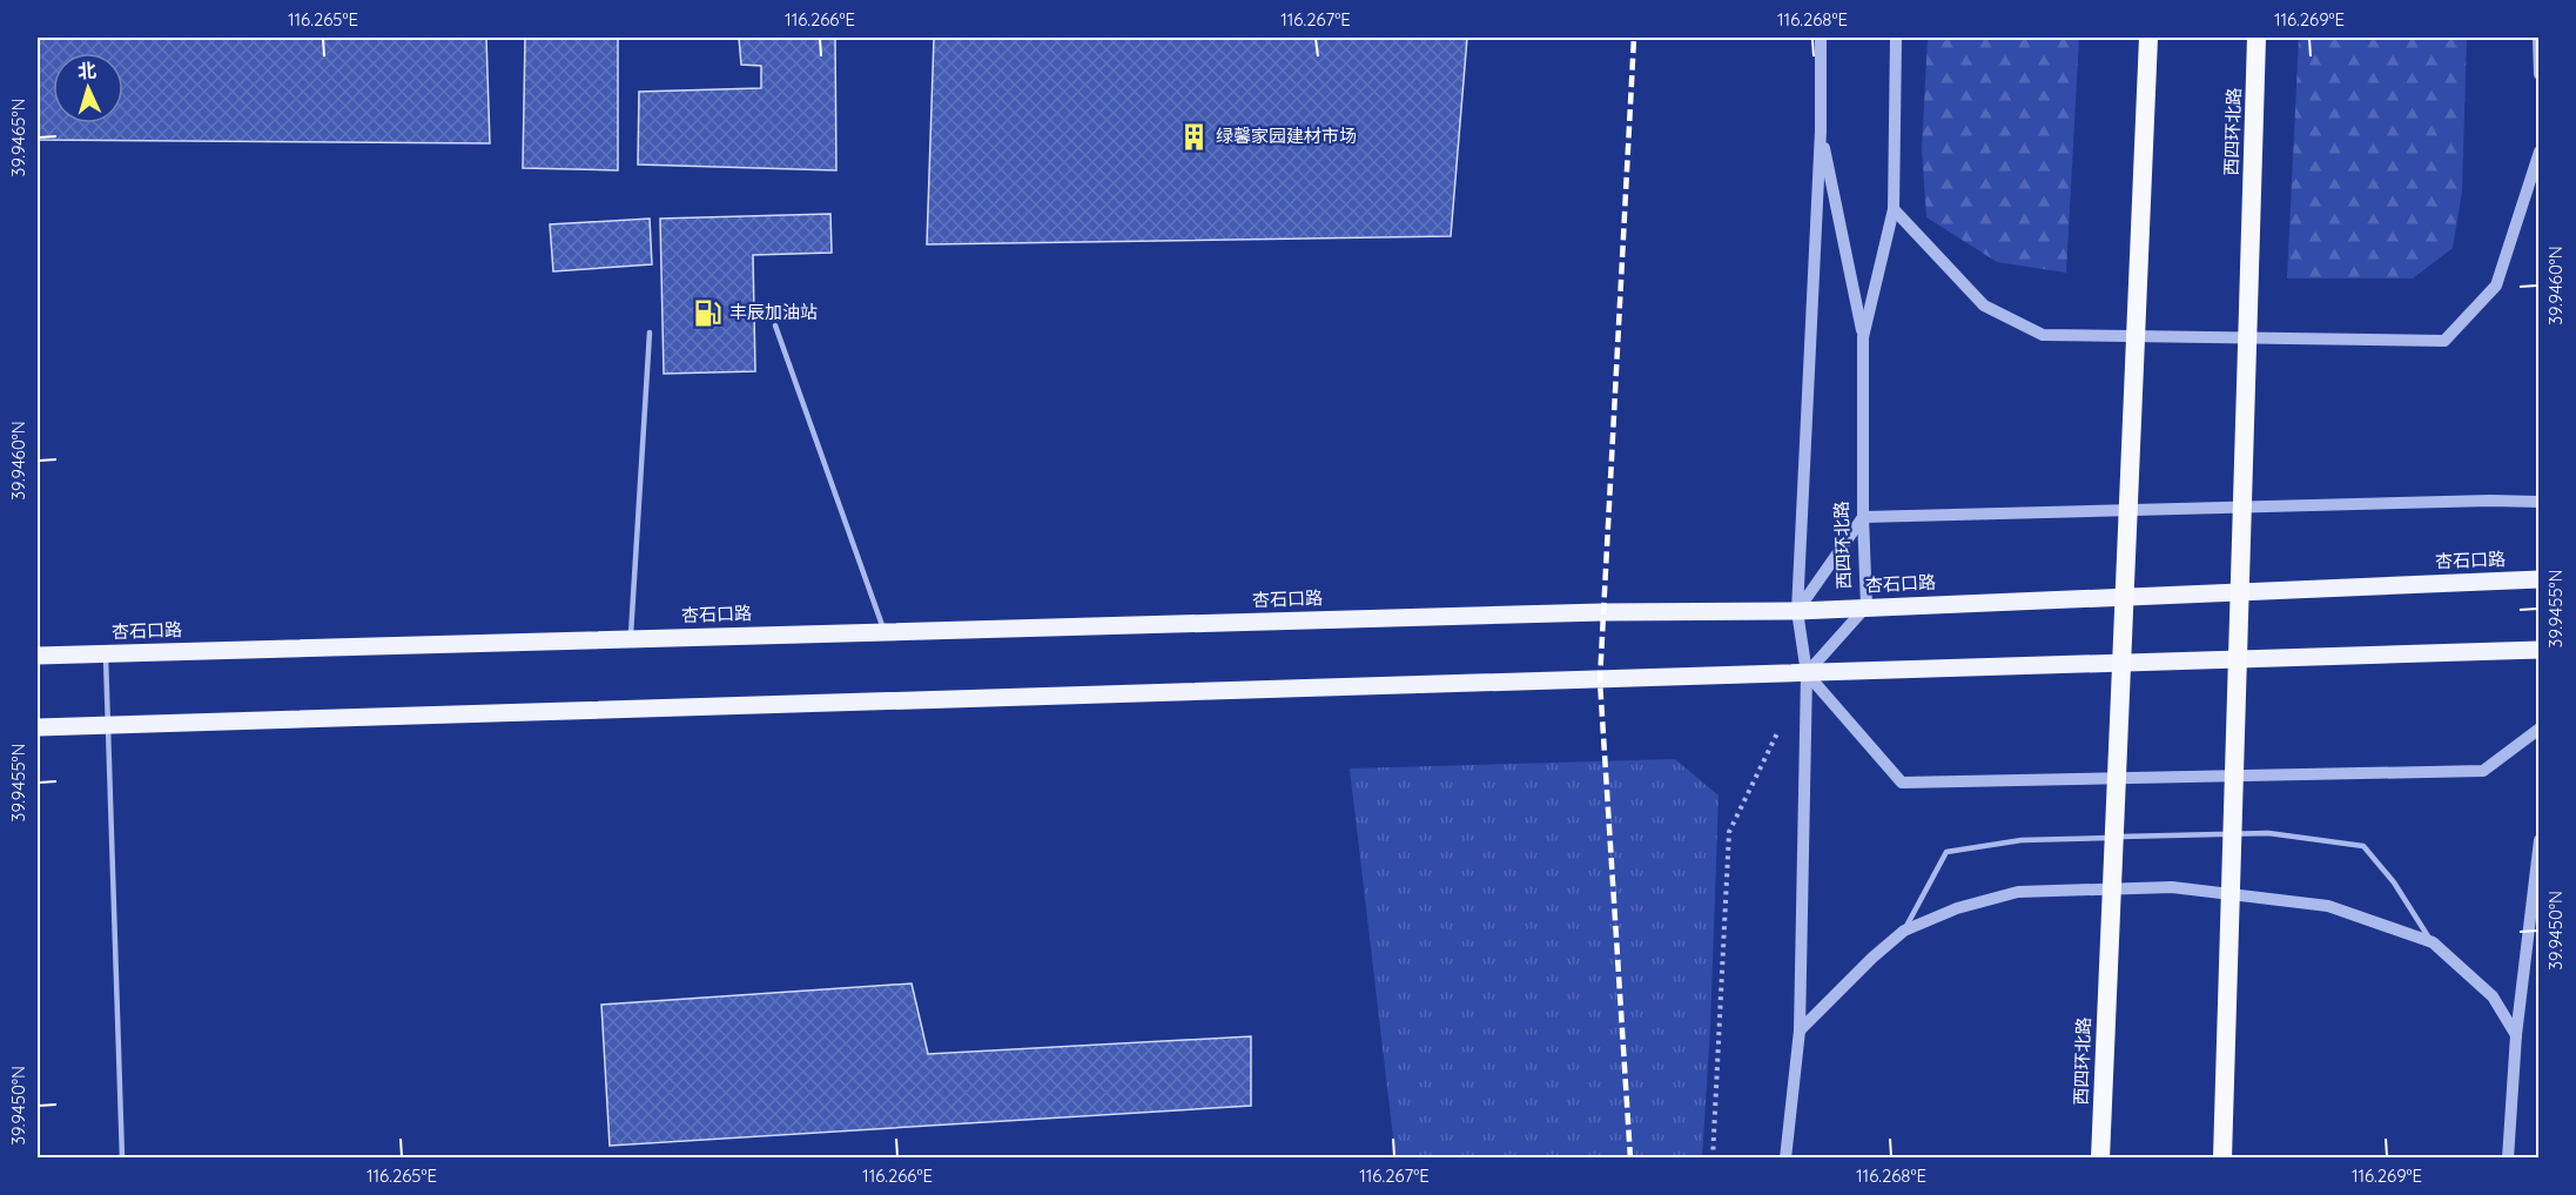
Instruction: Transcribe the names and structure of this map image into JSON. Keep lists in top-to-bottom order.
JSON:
{
  "streets": {
    "highway": ["西四环北路"],
    "main road": ["杏石口路"]
  },
  "crossings": [
    ["西四环北路", "杏石口路"]
  ],
  "places": {
    "building": ["绿馨家园建材市场"],
    "fuel station": ["丰辰加油站"]
  },
  "north": "top",
  "coordinates": [
    "116.265°E",
    "116.266°E",
    "116.267°E",
    "116.268°E",
    "116.269°E",
    "39.9465°N",
    "39.9460°N",
    "39.9455°N",
    "39.9450°N"
  ]
}
